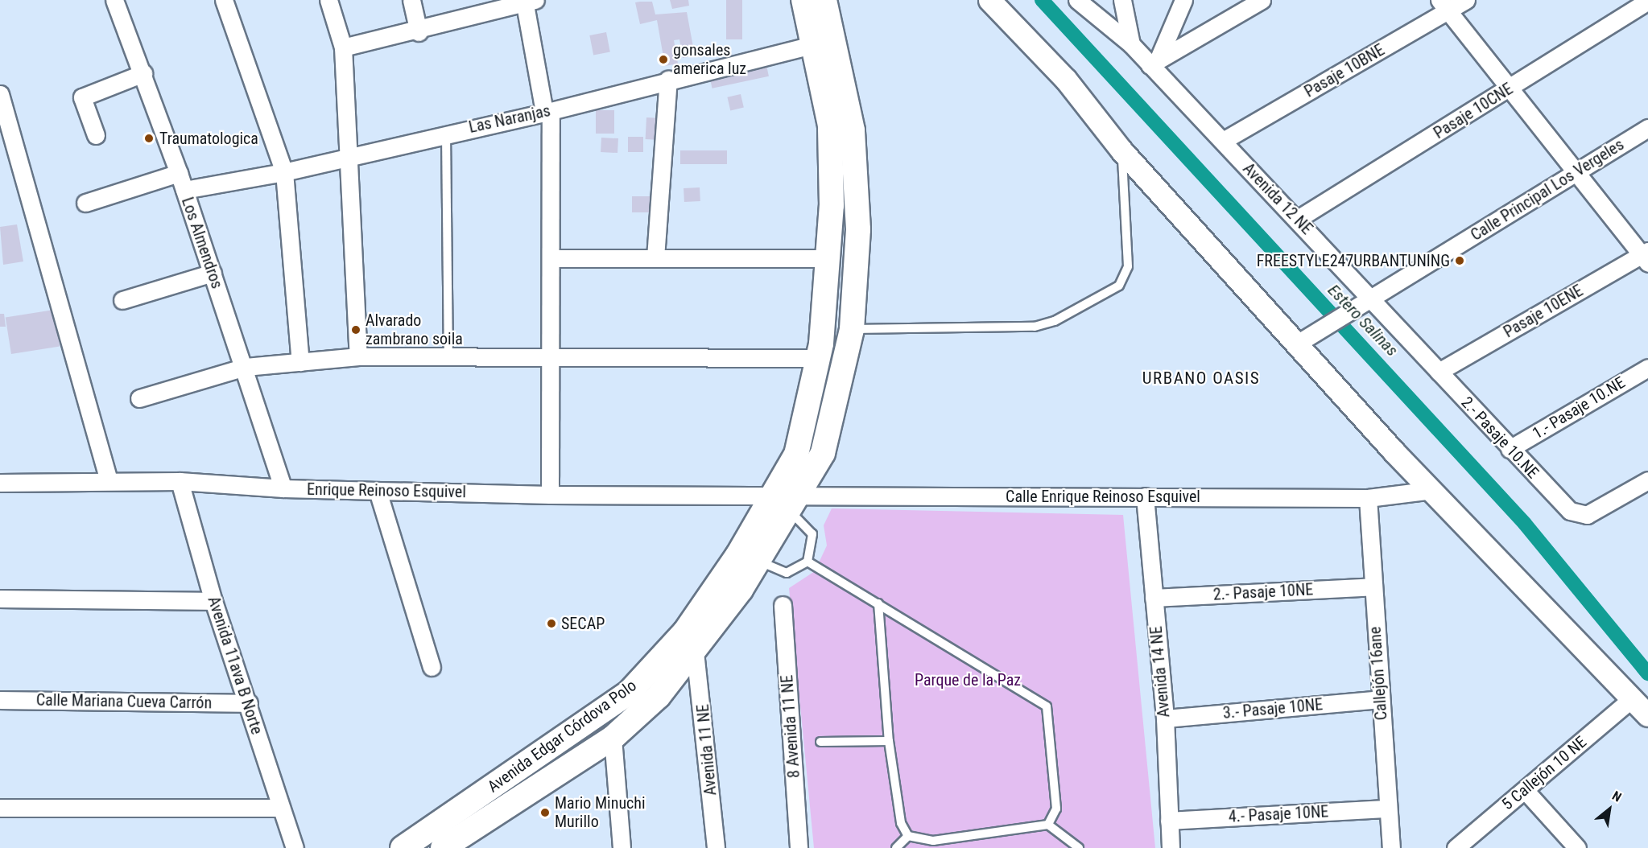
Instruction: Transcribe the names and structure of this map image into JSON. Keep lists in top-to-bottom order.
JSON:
{
  "streets": {
    "main road": ["Avenida Edgar Córdova Polo"],
    "street": [
      "Pasaje 10BNE",
      "Pasaje 10CNE",
      "Las Naranjas",
      "Calle Principal Los Vergeles",
      "Avenida 12 NE",
      "Los Almendros",
      "Pasaje 10ENE",
      "1.- Pasaje 10.NE",
      "2.- Pasaje 10.NE",
      "Enrique Reinoso Esquivel",
      "Calle Enrique Reinoso Esquivel",
      "2.- Pasaje 10NE",
      "Avenida 11ava B Norte",
      "Avenida 14 NE",
      "Callejón 16ane",
      "Calle Mariana Cueva Carrón",
      "3.- Pasaje 10NE",
      "8 Avenida 11 NE",
      "Avenida 11 NE",
      "5 Callejón 10 NE",
      "4.- Pasaje 10NE"
    ]
  },
  "crossings": [
    ["Pasaje 10BNE", "Avenida 12 NE"],
    ["Pasaje 10CNE", "Avenida 12 NE"],
    ["Las Naranjas", "Los Almendros"],
    ["Las Naranjas", "Avenida Edgar Córdova Polo"],
    ["Calle Principal Los Vergeles", "Avenida 12 NE"],
    ["Calle Principal Los Vergeles", "2.- Pasaje 10.NE"],
    ["Avenida 12 NE", "2.- Pasaje 10.NE"],
    ["Los Almendros", "Enrique Reinoso Esquivel"],
    ["Pasaje 10ENE", "2.- Pasaje 10.NE"],
    ["1.- Pasaje 10.NE", "2.- Pasaje 10.NE"],
    ["Enrique Reinoso Esquivel", "Calle Enrique Reinoso Esquivel"],
    ["Enrique Reinoso Esquivel", "Avenida 11ava B Norte"],
    ["Enrique Reinoso Esquivel", "Avenida Edgar Córdova Polo"],
    ["Calle Enrique Reinoso Esquivel", "Avenida 14 NE"],
    ["Calle Enrique Reinoso Esquivel", "Callejón 16ane"],
    ["Calle Enrique Reinoso Esquivel", "Avenida Edgar Córdova Polo"],
    ["2.- Pasaje 10NE", "Avenida 14 NE"],
    ["2.- Pasaje 10NE", "Callejón 16ane"],
    ["Avenida 11ava B Norte", "Calle Mariana Cueva Carrón"],
    ["Avenida 14 NE", "3.- Pasaje 10NE"],
    ["Avenida 14 NE", "4.- Pasaje 10NE"],
    ["Callejón 16ane", "3.- Pasaje 10NE"],
    ["Callejón 16ane", "4.- Pasaje 10NE"],
    ["Avenida Edgar Córdova Polo", "Avenida 11 NE"]
  ],
  "districts": ["URBANO OASIS"],
  "water": ["Estero Salinas"],
  "parks": ["Parque de la Paz"],
  "places": [
    "gonsales america luz",
    "Traumatologica",
    "FREESTYLE247URBANTUNING",
    "Alvarado zambrano soila",
    "SECAP",
    "Mario Minuchi Murillo"
  ],
  "north": "top right"
}
